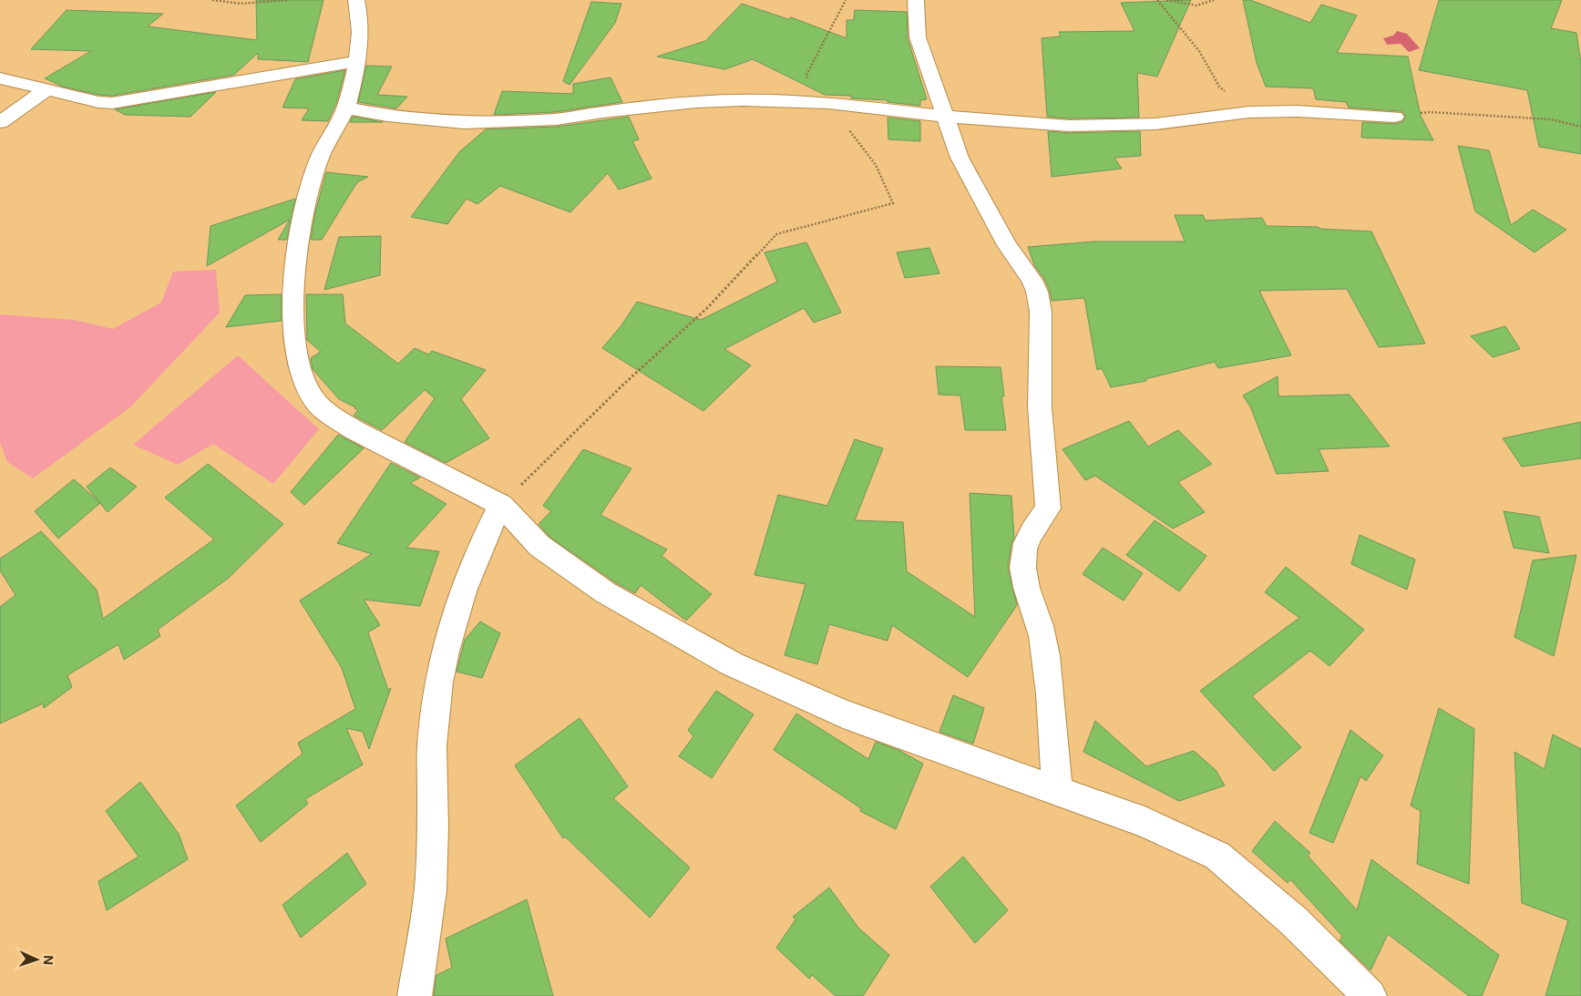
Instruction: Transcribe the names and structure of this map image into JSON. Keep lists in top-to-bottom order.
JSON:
{
  "north": "right"
}
